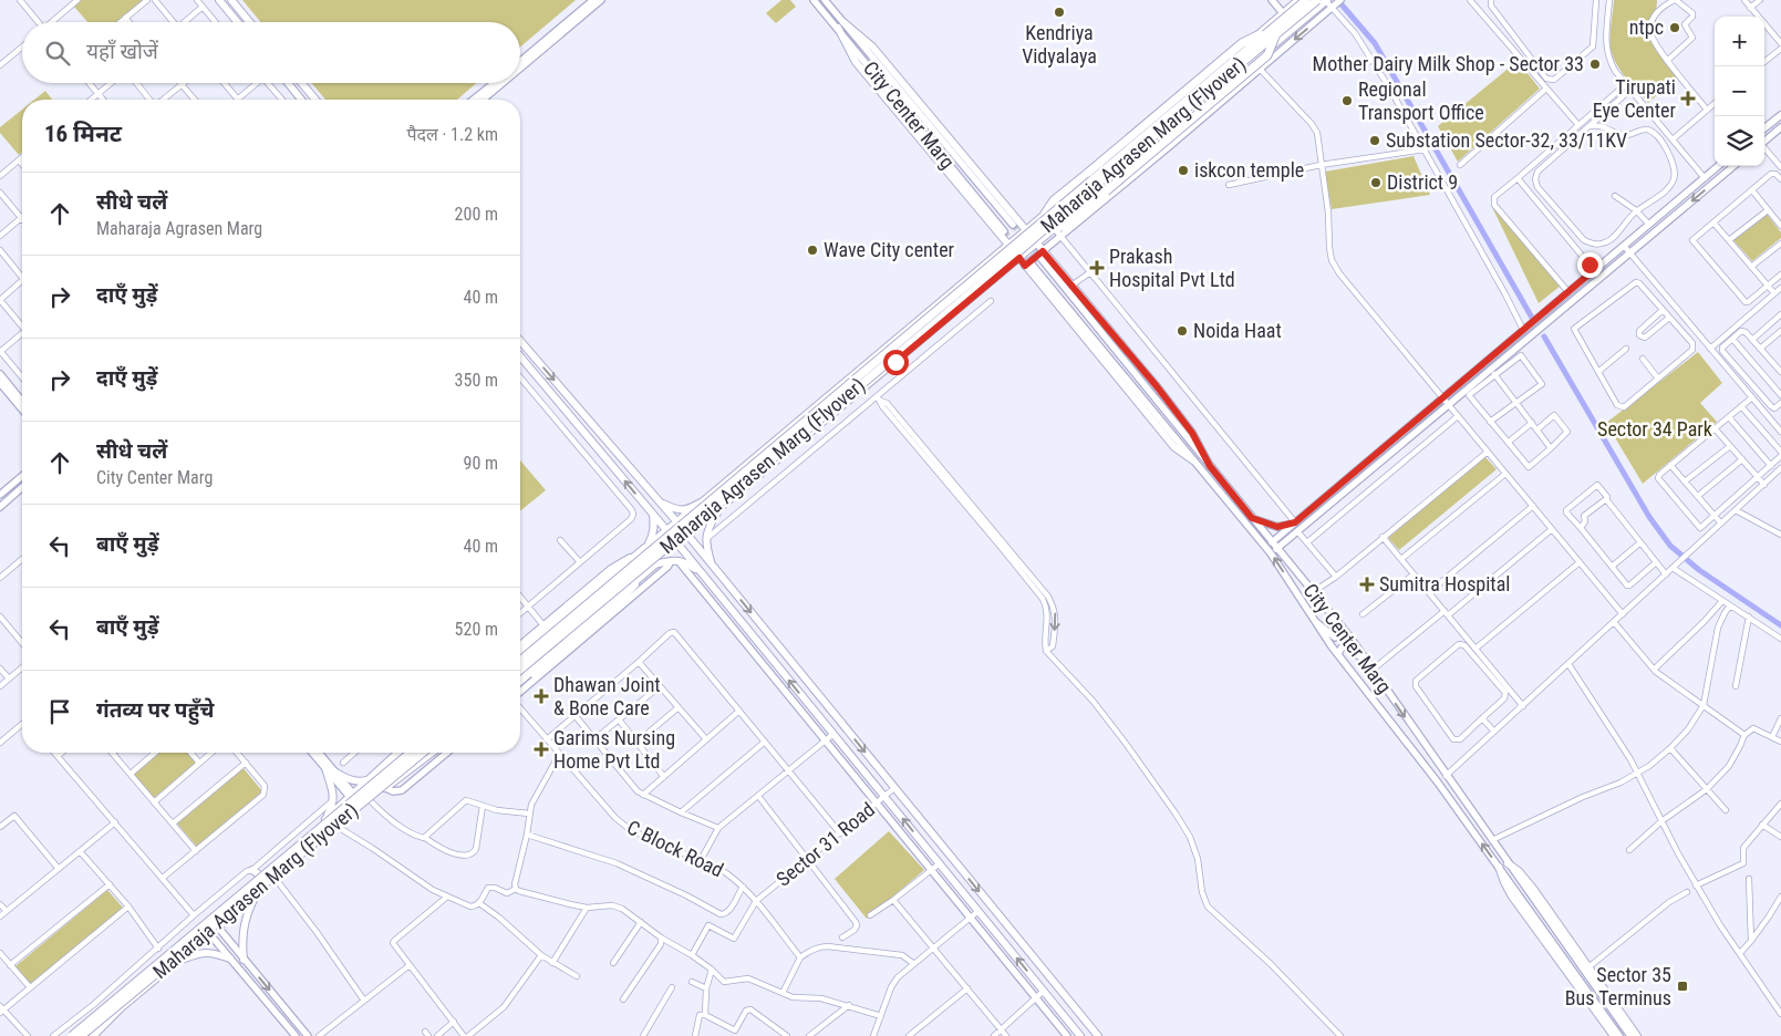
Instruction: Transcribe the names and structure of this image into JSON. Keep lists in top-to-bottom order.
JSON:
{
  "streets": {
    "main road": ["Maharaja Agrasen Marg (Flyover)"],
    "street": ["City Center Marg", "Sector 31 Road", "C Block Road"]
  },
  "crossings": [
    ["Sector 31 Road", "C Block Road"]
  ],
  "parks": ["Sector 34 Park"],
  "places": {
    "other": [
      "Kendriya Vidyalaya",
      "ntpc",
      "Mother Dairy Milk Shop - Sector 33",
      "Regional Transport Office",
      "Substation Sector-32, 33/11KV",
      "iskcon temple",
      "District 9",
      "Wave City center",
      "Noida Haat"
    ],
    "health": [
      "Tirupati Eye Center",
      "Prakash Hospital Pvt Ltd",
      "Sumitra Hospital",
      "Dhawan Joint & Bone Care",
      "Garims Nursing Home Pvt Ltd"
    ],
    "transit": ["Sector 35 Bus Terminus"]
  },
  "page": {
    "map_buttons": ["+", "−"],
    "search": "यहाँ खोजें",
    "heading": ["16 मिनट", "पैदल · 1.2 km"],
    "list": [
      ["सीधे चलें", "Maharaja Agrasen Marg", "200 m"],
      ["दाएँ मुड़ें", "40 m"],
      ["दाएँ मुड़ें", "350 m"],
      ["सीधे चलें", "City Center Marg", "90 m"],
      ["बाएँ मुड़ें", "40 m"],
      ["बाएँ मुड़ें", "520 m"],
      "गंतव्य पर पहुँचे"
    ]
  }
}
